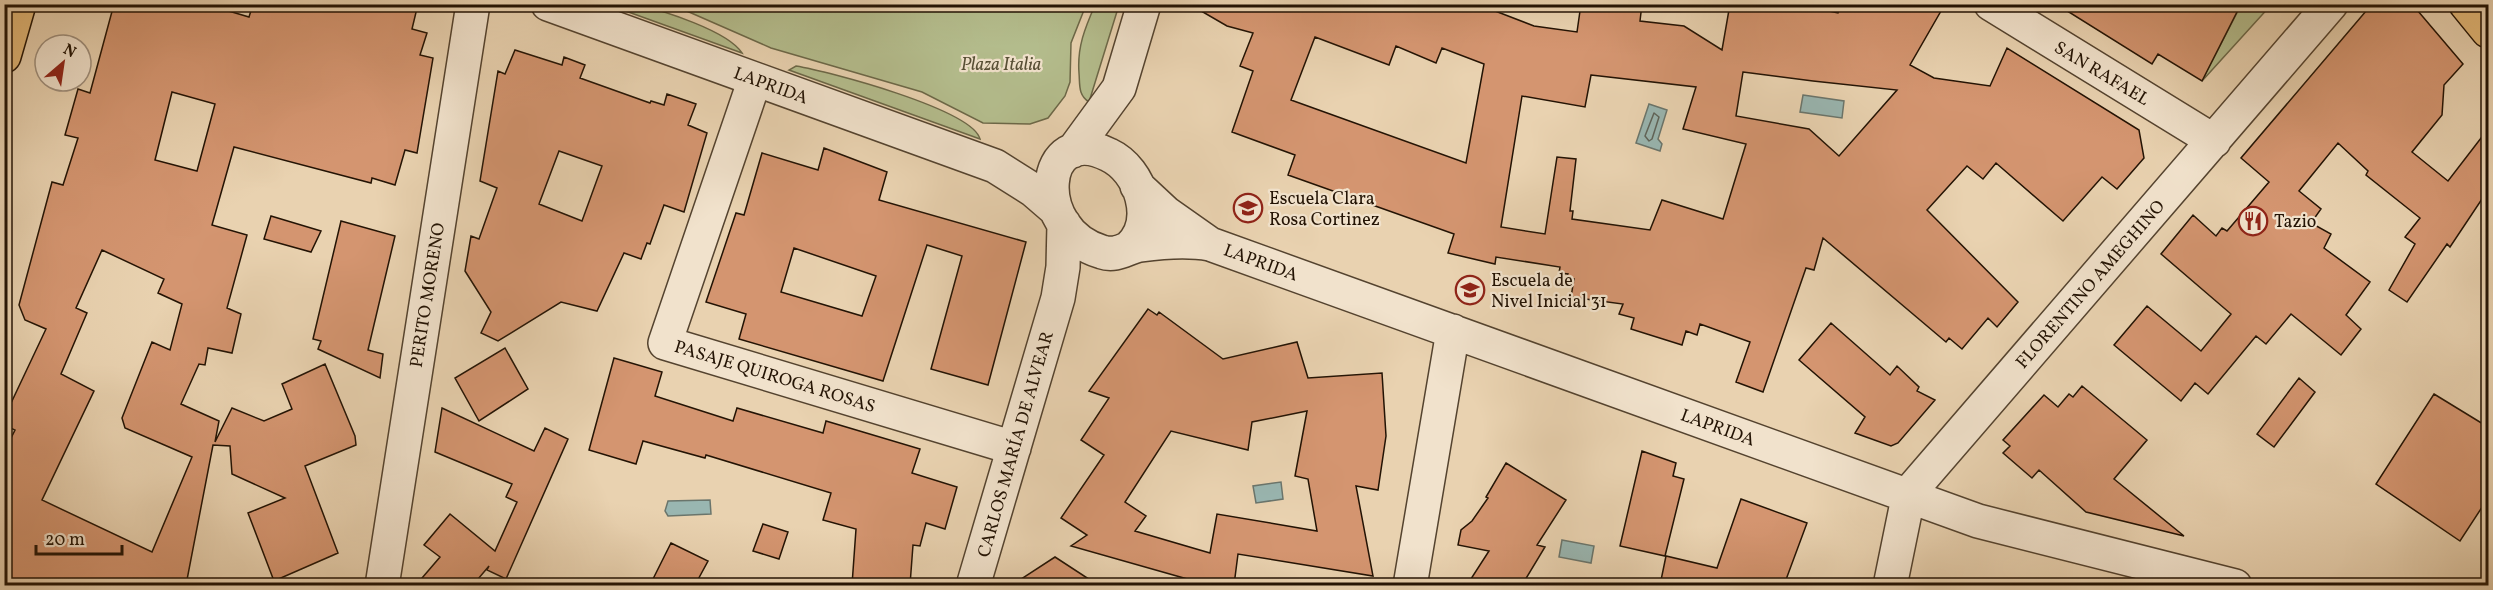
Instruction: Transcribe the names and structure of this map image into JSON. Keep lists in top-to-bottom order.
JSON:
{
  "streets": {
    "street": [
      "SAN RAFAEL",
      "LAPRIDA",
      "FLORENTINO AMEGHINO",
      "PERITO MORENO",
      "PASAJE QUIROGA ROSAS",
      "CARLOS MARÍA DE ALVEAR"
    ]
  },
  "crossings": [
    ["SAN RAFAEL", "FLORENTINO AMEGHINO"],
    ["LAPRIDA", "FLORENTINO AMEGHINO"],
    ["LAPRIDA", "PASAJE QUIROGA ROSAS"],
    ["LAPRIDA", "CARLOS MARÍA DE ALVEAR"],
    ["PASAJE QUIROGA ROSAS", "CARLOS MARÍA DE ALVEAR"]
  ],
  "parks": ["Plaza Italia"],
  "places": {
    "school or university": ["Escuela Clara Rosa Cortinez", "Escuela de Nivel Inicial 31"],
    "restaurant": ["Tazio"]
  },
  "scale_bar": "20 m",
  "north": "top right"
}
